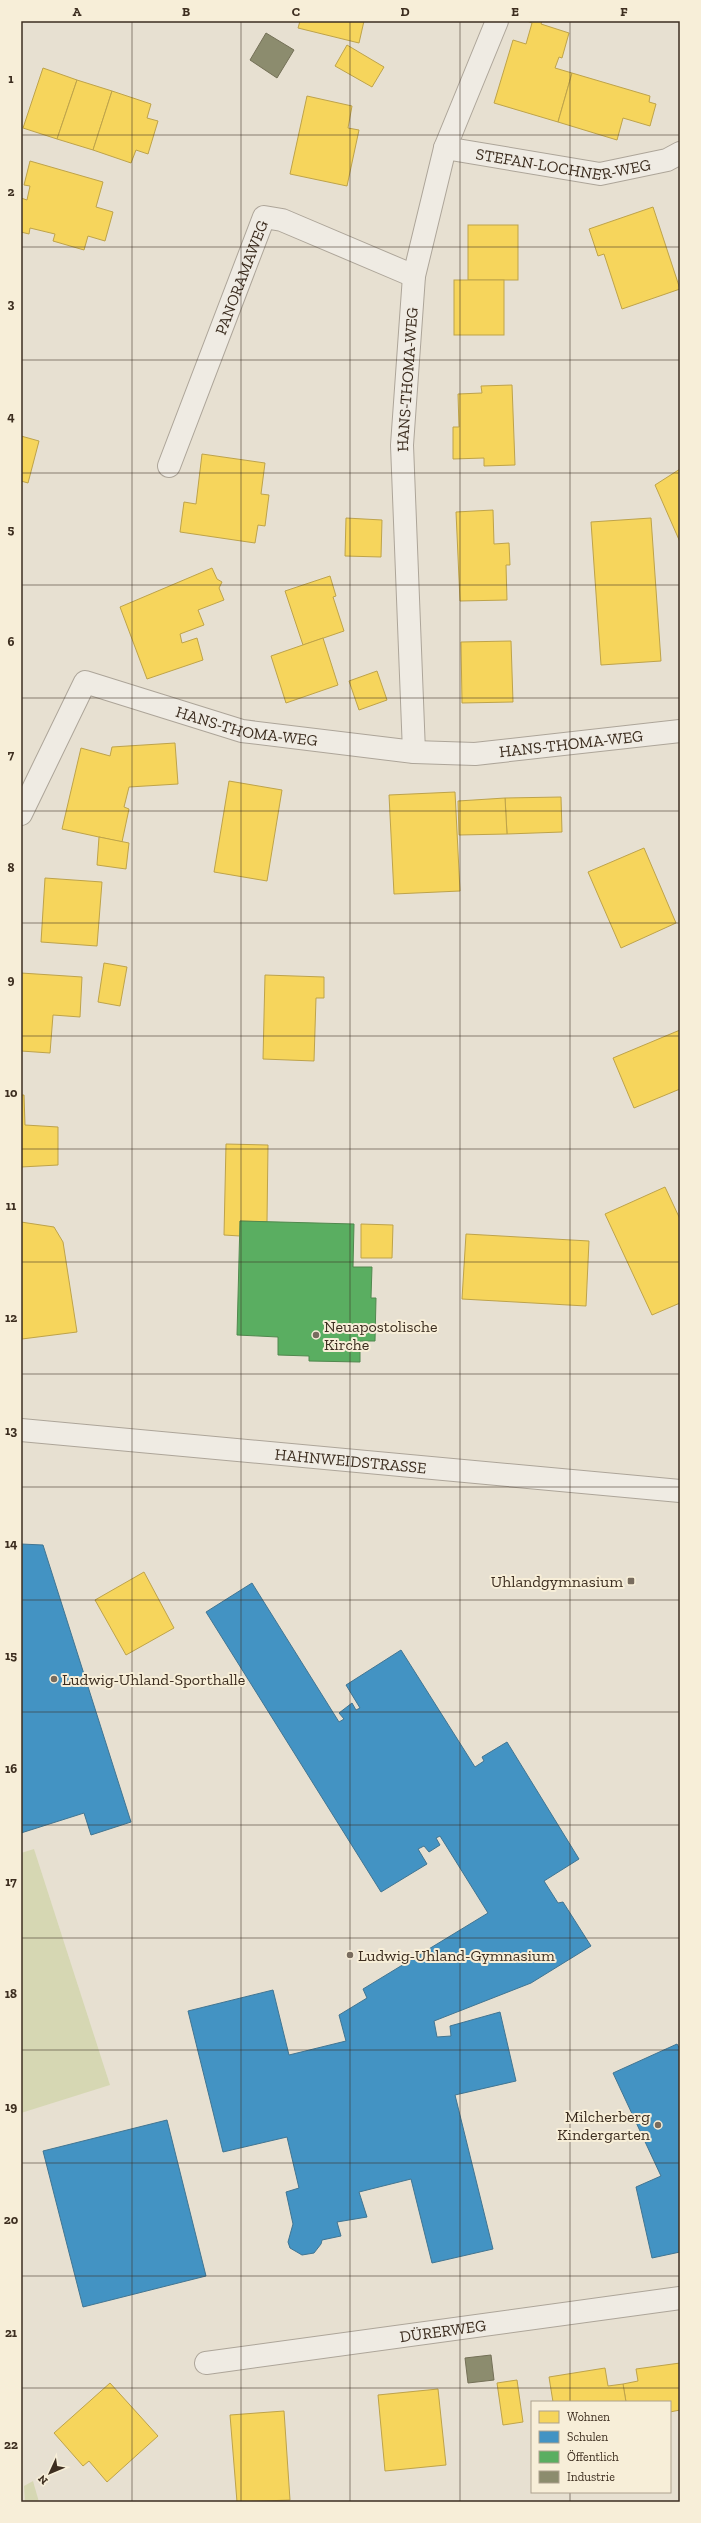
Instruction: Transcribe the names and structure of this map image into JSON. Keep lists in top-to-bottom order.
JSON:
{
  "streets": {
    "street": [
      "STEFAN-LOCHNER-WEG",
      "PANORAMAWEG",
      "HANS-THOMA-WEG",
      "HAHNWEIDSTRASSE",
      "DÜRERWEG"
    ]
  },
  "crossings": [
    ["STEFAN-LOCHNER-WEG", "HANS-THOMA-WEG"],
    ["PANORAMAWEG", "HANS-THOMA-WEG"]
  ],
  "places": {
    "other": [
      "Neuapostolische Kirche",
      "Ludwig-Uhland-Sporthalle",
      "Ludwig-Uhland-Gymnasium",
      "Milcherberg Kindergarten"
    ],
    "transit": ["Uhlandgymnasium"]
  },
  "legend": [
    "Wohnen",
    "Schulen",
    "Öffentlich",
    "Industrie"
  ],
  "north": "bottom left",
  "grid": {
    "columns": [
      "A",
      "B",
      "C",
      "D",
      "E",
      "F"
    ],
    "rows": [
      "1",
      "2",
      "3",
      "4",
      "5",
      "6",
      "7",
      "8",
      "9",
      "10",
      "11",
      "12",
      "13",
      "14",
      "15",
      "16",
      "17",
      "18",
      "19",
      "20",
      "21",
      "22"
    ]
  }
}
